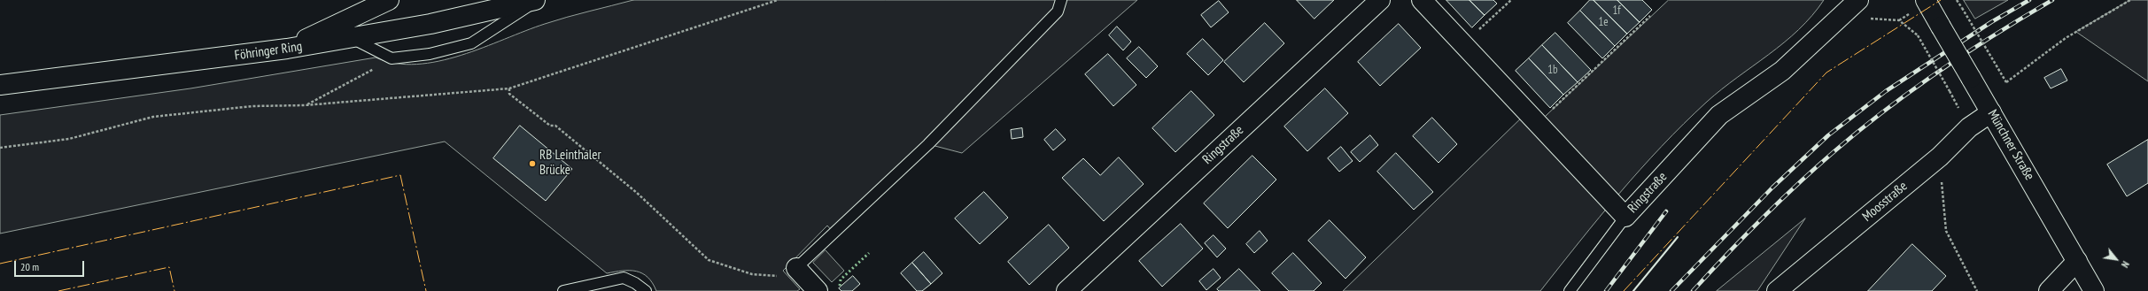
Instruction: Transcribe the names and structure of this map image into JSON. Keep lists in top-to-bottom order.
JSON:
{
  "streets": {
    "main road": [
      "Föhringer Ring",
      "Ringstraße",
      "Münchner Straße",
      "Moosstraße"
    ]
  },
  "crossings": [
    ["Münchner Straße", "Moosstraße"]
  ],
  "places": ["RB Leinthaler Brücke"],
  "house_numbers": ["1f", "1e", "1b"],
  "scale_bar": "20 m",
  "north": "bottom right"
}
